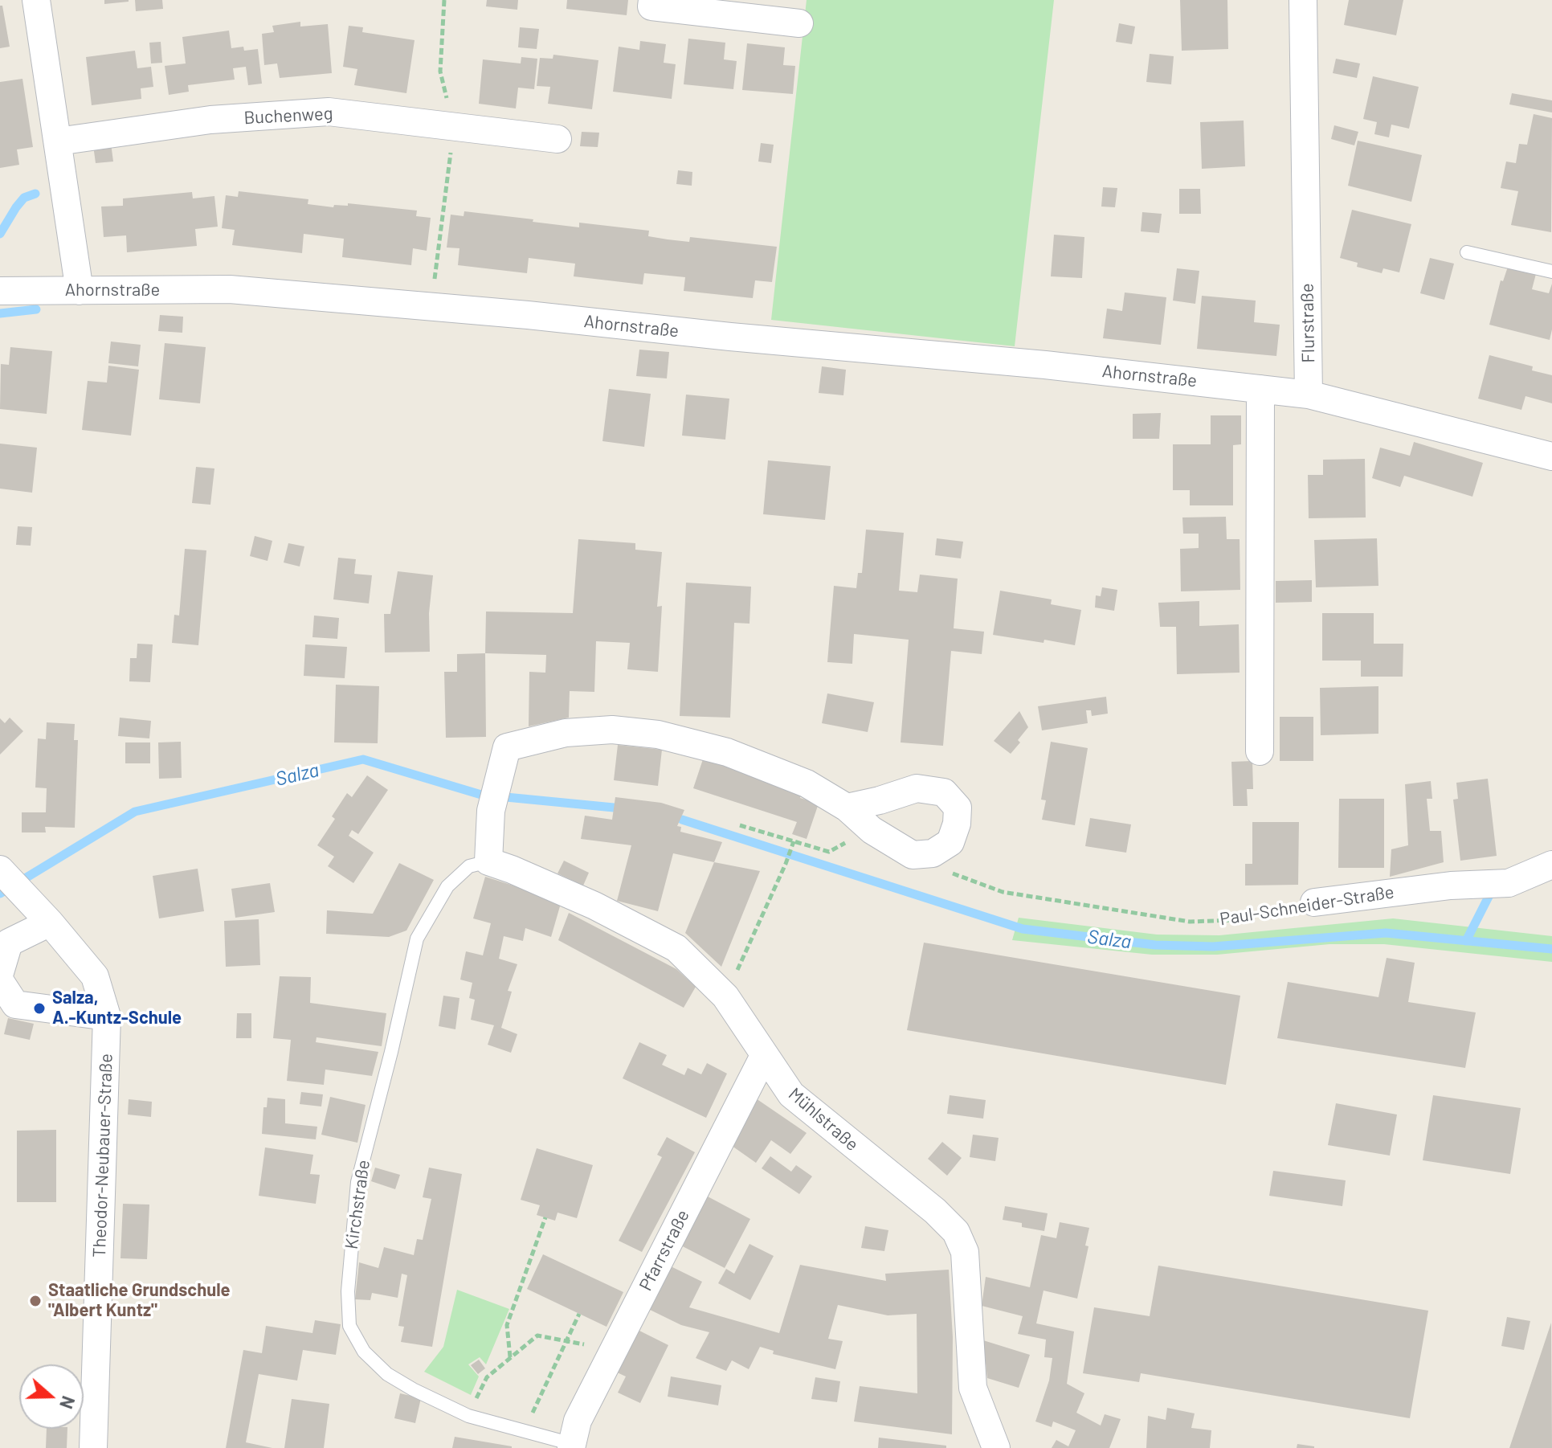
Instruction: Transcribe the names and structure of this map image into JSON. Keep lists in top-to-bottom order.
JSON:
{
  "streets": {
    "street": [
      "Buchenweg",
      "Ahornstraße",
      "Flurstraße",
      "Paul-Schneider-Straße",
      "Mühlstraße",
      "Theodor-Neubauer-Straße",
      "Pfarrstraße"
    ],
    "lane": ["Kirchstraße"]
  },
  "crossings": [
    ["Ahornstraße", "Flurstraße"],
    ["Mühlstraße", "Kirchstraße"],
    ["Mühlstraße", "Pfarrstraße"],
    ["Kirchstraße", "Pfarrstraße"]
  ],
  "water": ["Salza"],
  "places": ["Salza, A.-Kuntz-Schule", "Staatliche Grundschule \"Albert Kuntz\""],
  "north": "right"
}
